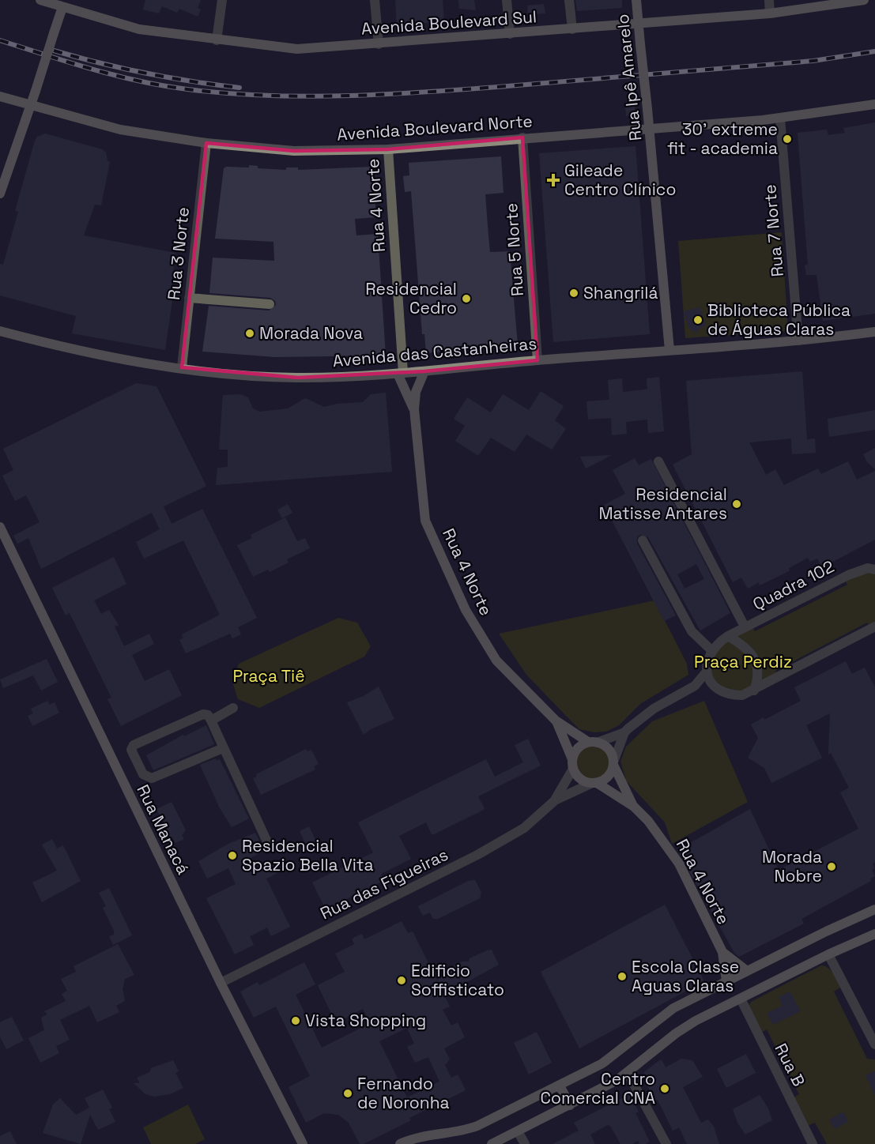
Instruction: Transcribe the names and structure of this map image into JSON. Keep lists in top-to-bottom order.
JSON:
{
  "streets": {
    "street": [
      "Avenida Boulevard Sul",
      "Rua Ipê Amarelo",
      "Avenida Boulevard Norte",
      "Rua 4 Norte",
      "Rua 7 Norte",
      "Rua 5 Norte",
      "Rua 3 Norte",
      "Avenida das Castanheiras",
      "Quadra 102",
      "Rua Manacá",
      "Rua das Figueiras",
      "Rua B"
    ]
  },
  "crossings": [
    ["Avenida Boulevard Sul", "Rua Ipê Amarelo"],
    ["Rua Ipê Amarelo", "Avenida Boulevard Norte"],
    ["Rua Ipê Amarelo", "Avenida das Castanheiras"],
    ["Avenida Boulevard Norte", "Rua 4 Norte"],
    ["Avenida Boulevard Norte", "Rua 7 Norte"],
    ["Avenida Boulevard Norte", "Rua 5 Norte"],
    ["Avenida Boulevard Norte", "Rua 3 Norte"],
    ["Rua 4 Norte", "Avenida das Castanheiras"],
    ["Rua 4 Norte", "Rua das Figueiras"],
    ["Rua 7 Norte", "Avenida das Castanheiras"],
    ["Rua 5 Norte", "Avenida das Castanheiras"],
    ["Rua 3 Norte", "Avenida das Castanheiras"],
    ["Rua Manacá", "Rua das Figueiras"]
  ],
  "parks": ["Praça Perdiz", "Praça Tiê"],
  "places": {
    "other": [
      "30' extreme fit - academia",
      "Shangrilá",
      "Residencial Cedro",
      "Biblioteca Pública de Águas Claras",
      "Morada Nova",
      "Residencial Matisse Antares",
      "Residencial Spazio Bella Vita",
      "Morada Nobre",
      "Escola Classe Aguas Claras",
      "Edificio Soffisticato",
      "Vista Shopping",
      "Centro Comercial CNA",
      "Fernando de Noronha"
    ],
    "health": ["Gileade Centro Clínico"]
  }
}
